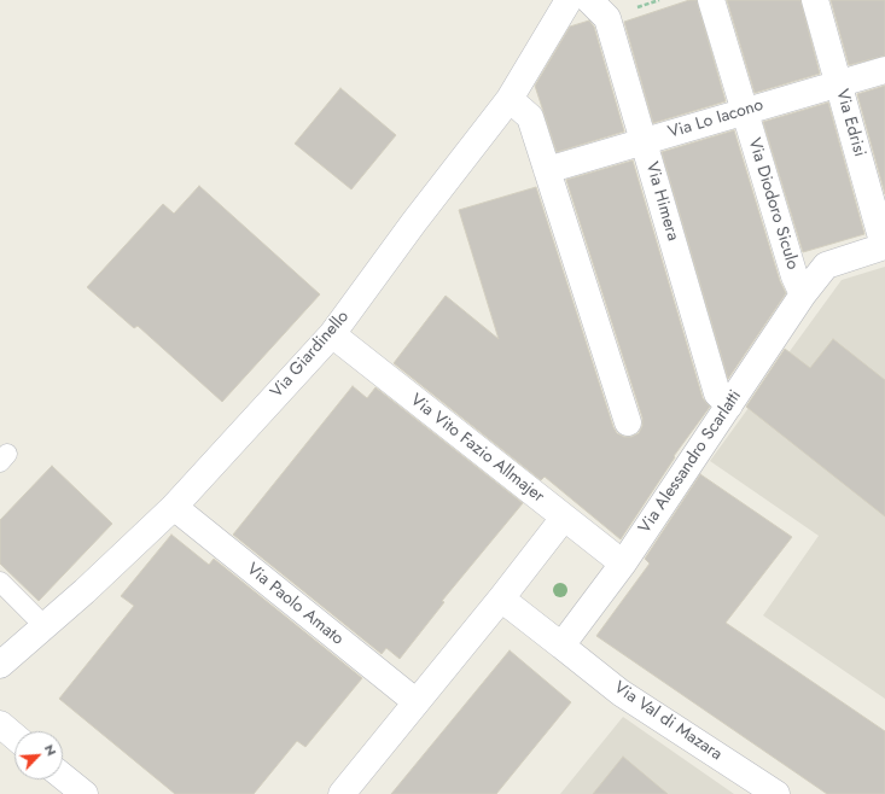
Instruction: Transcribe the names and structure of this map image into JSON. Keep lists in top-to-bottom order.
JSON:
{
  "streets": {
    "street": [
      "Via Lo Iacono",
      "Via Edrisi",
      "Via Himera",
      "Via Diodoro Siculo",
      "Via Giardinello",
      "Via Vito Fazio Allmajer",
      "Via Alessandro Scarlatti",
      "Via Paolo Amato",
      "Via Val di Mazara"
    ]
  },
  "crossings": [
    ["Via Lo Iacono", "Via Edrisi"],
    ["Via Lo Iacono", "Via Himera"],
    ["Via Lo Iacono", "Via Diodoro Siculo"],
    ["Via Edrisi", "Via Alessandro Scarlatti"],
    ["Via Himera", "Via Alessandro Scarlatti"],
    ["Via Diodoro Siculo", "Via Alessandro Scarlatti"],
    ["Via Giardinello", "Via Vito Fazio Allmajer"],
    ["Via Giardinello", "Via Paolo Amato"],
    ["Via Vito Fazio Allmajer", "Via Alessandro Scarlatti"],
    ["Via Alessandro Scarlatti", "Via Val di Mazara"]
  ],
  "north": "top right"
}
